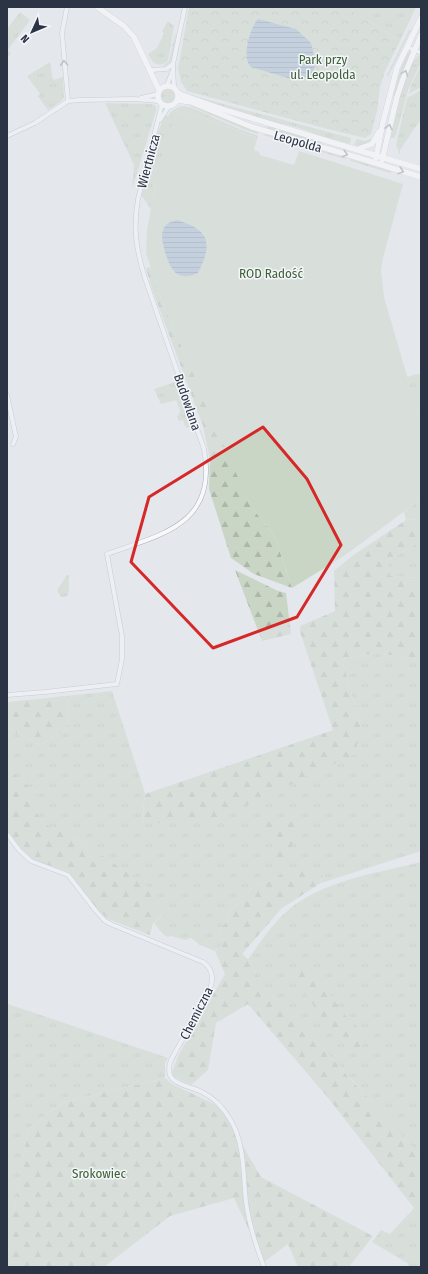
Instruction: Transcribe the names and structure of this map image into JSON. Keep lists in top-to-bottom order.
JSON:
{
  "streets": {
    "street": [
      "Leopolda",
      "Wiertnicza",
      "Budowlana",
      "Chemiczna"
    ]
  },
  "crossings": [
    ["Leopolda", "Wiertnicza"],
    ["Wiertnicza", "Budowlana"]
  ],
  "parks": ["Park przy ul. Leopolda", "ROD Radość", "Srokowiec"],
  "north": "bottom left"
}
